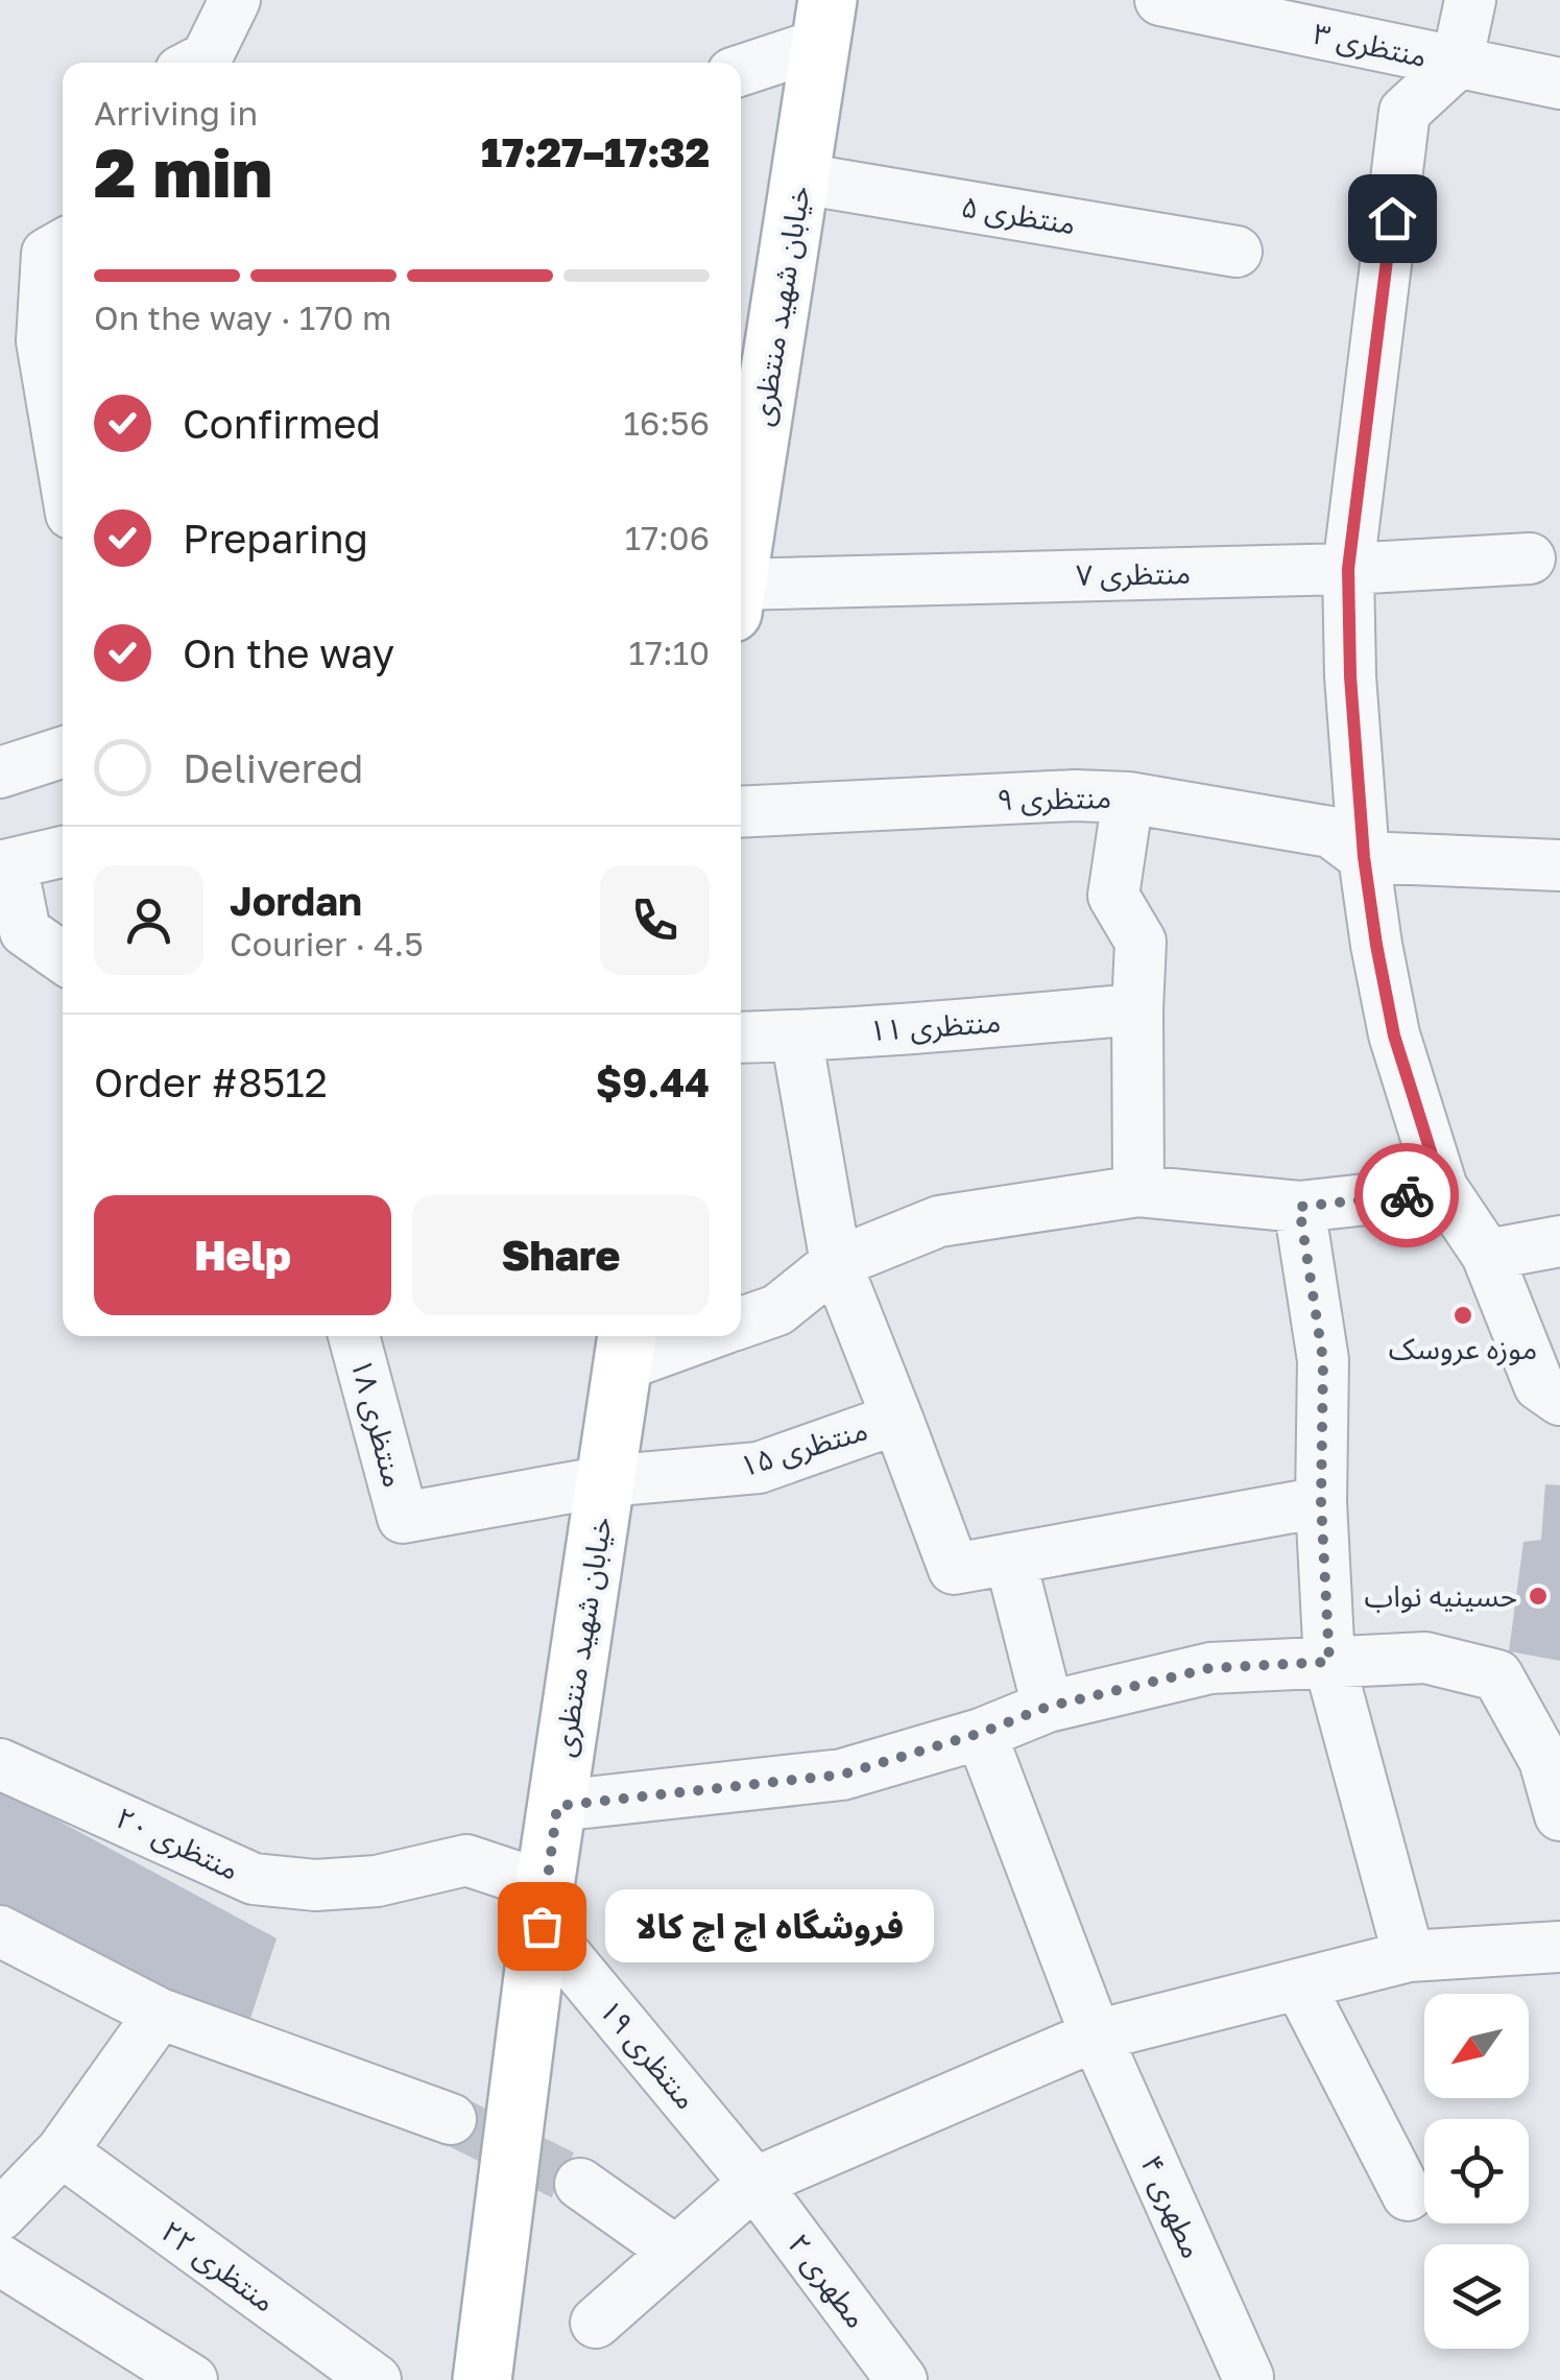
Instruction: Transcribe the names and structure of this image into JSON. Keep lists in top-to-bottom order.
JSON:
{
  "streets": {
    "main road": ["خیابان شهید منتظری"],
    "street": [
      "منتظری ۳",
      "منتظری ۵",
      "منتظری ۷",
      "منتظری ۹",
      "منتظری ۱۱",
      "منتظری ۱۸",
      "منتظری ۱۵",
      "منتظری ۲۰",
      "منتظری ۱۹",
      "مطهری ۴",
      "منتظری ۲۲",
      "مطهری ۲"
    ]
  },
  "crossings": [
    ["منتظری ۵", "خیابان شهید منتظری"],
    ["خیابان شهید منتظری", "منتظری ۱۵"],
    ["خیابان شهید منتظری", "منتظری ۲۰"],
    ["خیابان شهید منتظری", "منتظری ۱۹"],
    ["منتظری ۱۱", "منتظری ۱۵"],
    ["منتظری ۱۸", "منتظری ۱۵"],
    ["منتظری ۲۰", "منتظری ۱۹"],
    ["منتظری ۱۹", "مطهری ۲"]
  ],
  "places": ["موزه عروسک", "حسینیه نواب", "فروشگاه اچ اچ کالا"],
  "north": "bottom left",
  "page": {
    "heading": ["2 min", "Arriving in", "17:27–17:32"],
    "panel": [
      "Jordan",
      "Courier · 4.5",
      "Order #8512",
      "$9.44"
    ],
    "bar": "On the way · 170 m",
    "list": [
      ["Confirmed", "16:56"],
      ["Preparing", "17:06"],
      ["On the way", "17:10"],
      "Delivered"
    ],
    "buttons": ["Help", "Share"],
    "bubble": "فروشگاه اچ اچ کالا"
  }
}
